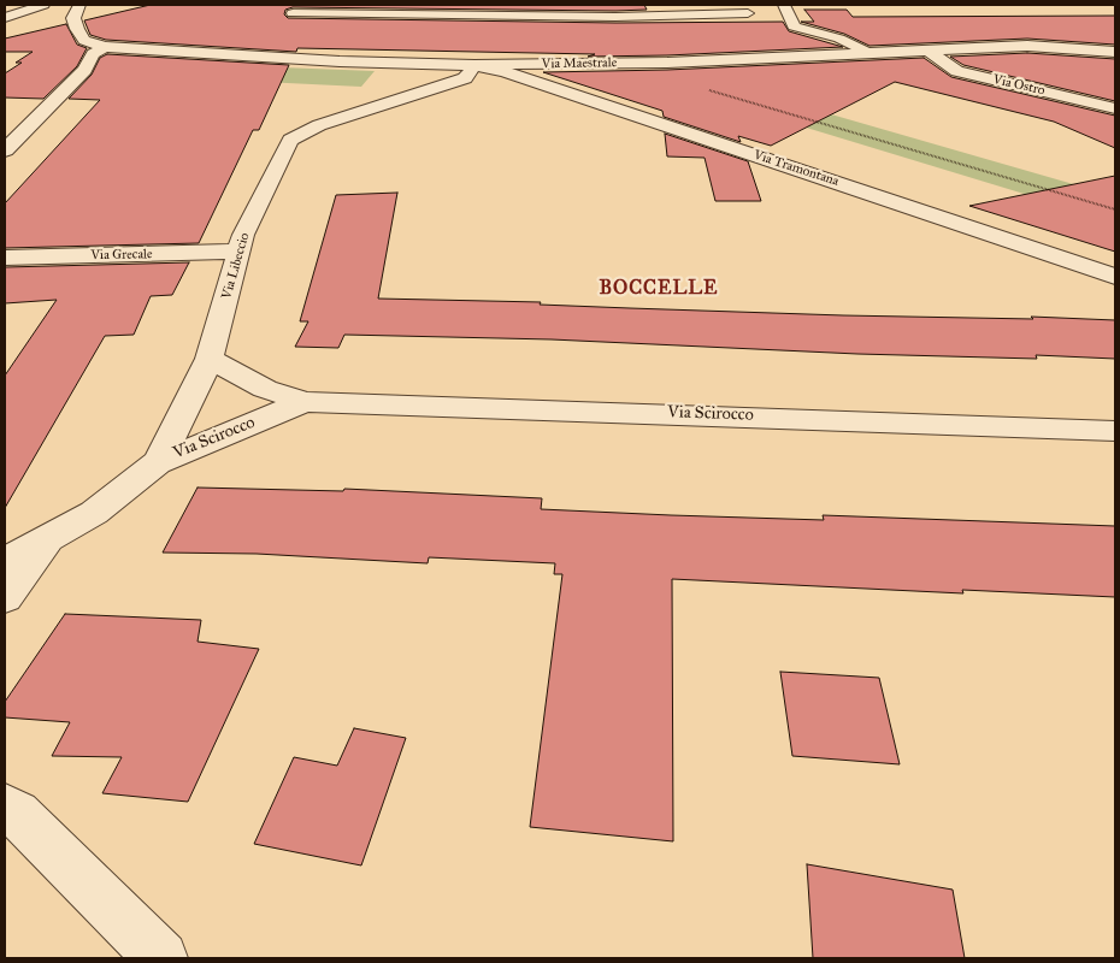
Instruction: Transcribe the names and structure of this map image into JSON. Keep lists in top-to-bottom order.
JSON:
{
  "streets": {
    "street": [
      "Via Maestrale",
      "Via Ostro",
      "Via Tramontana",
      "Via Grecale",
      "Via Libeccio",
      "Via Scirocco"
    ]
  },
  "crossings": [
    ["Via Maestrale", "Via Ostro"],
    ["Via Maestrale", "Via Tramontana"],
    ["Via Maestrale", "Via Libeccio"],
    ["Via Tramontana", "Via Libeccio"],
    ["Via Grecale", "Via Libeccio"],
    ["Via Libeccio", "Via Scirocco"]
  ],
  "districts": ["BOCCELLE"]
}
